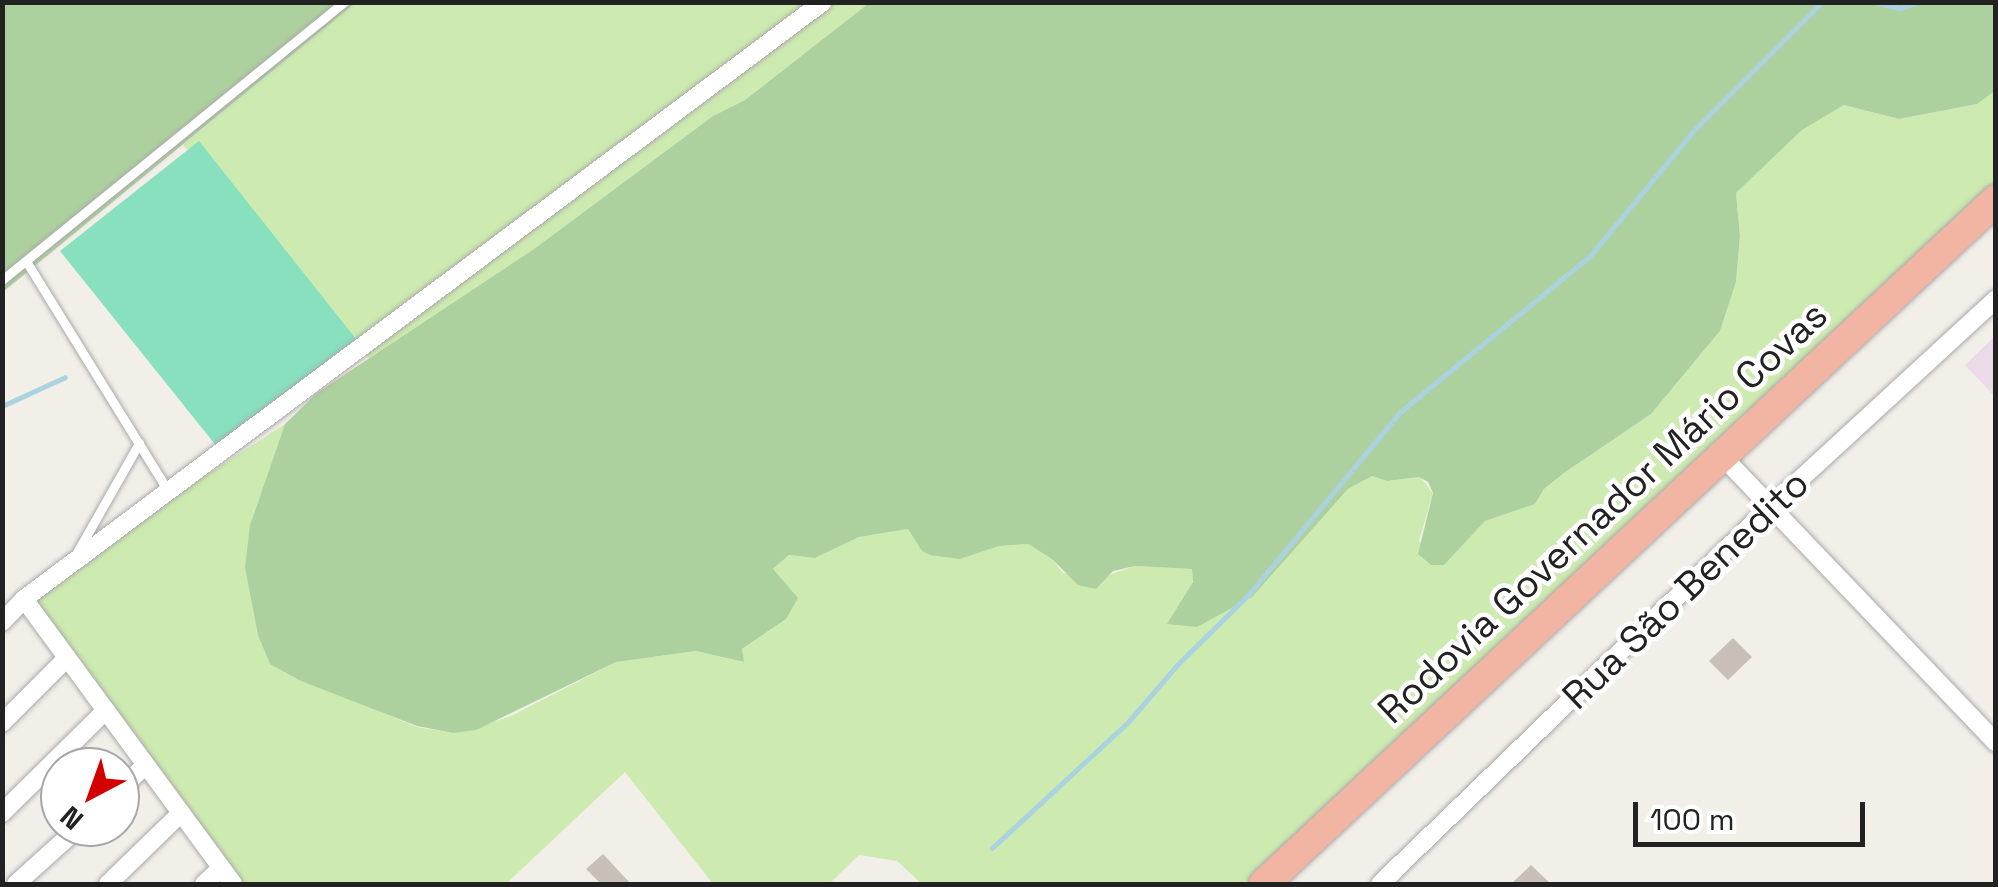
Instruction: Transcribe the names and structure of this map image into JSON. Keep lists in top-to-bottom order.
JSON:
{
  "streets": {
    "highway": ["Rodovia Governador Mário Covas"],
    "street": ["Rua São Benedito"]
  },
  "scale_bar": "100 m",
  "north": "bottom left"
}
